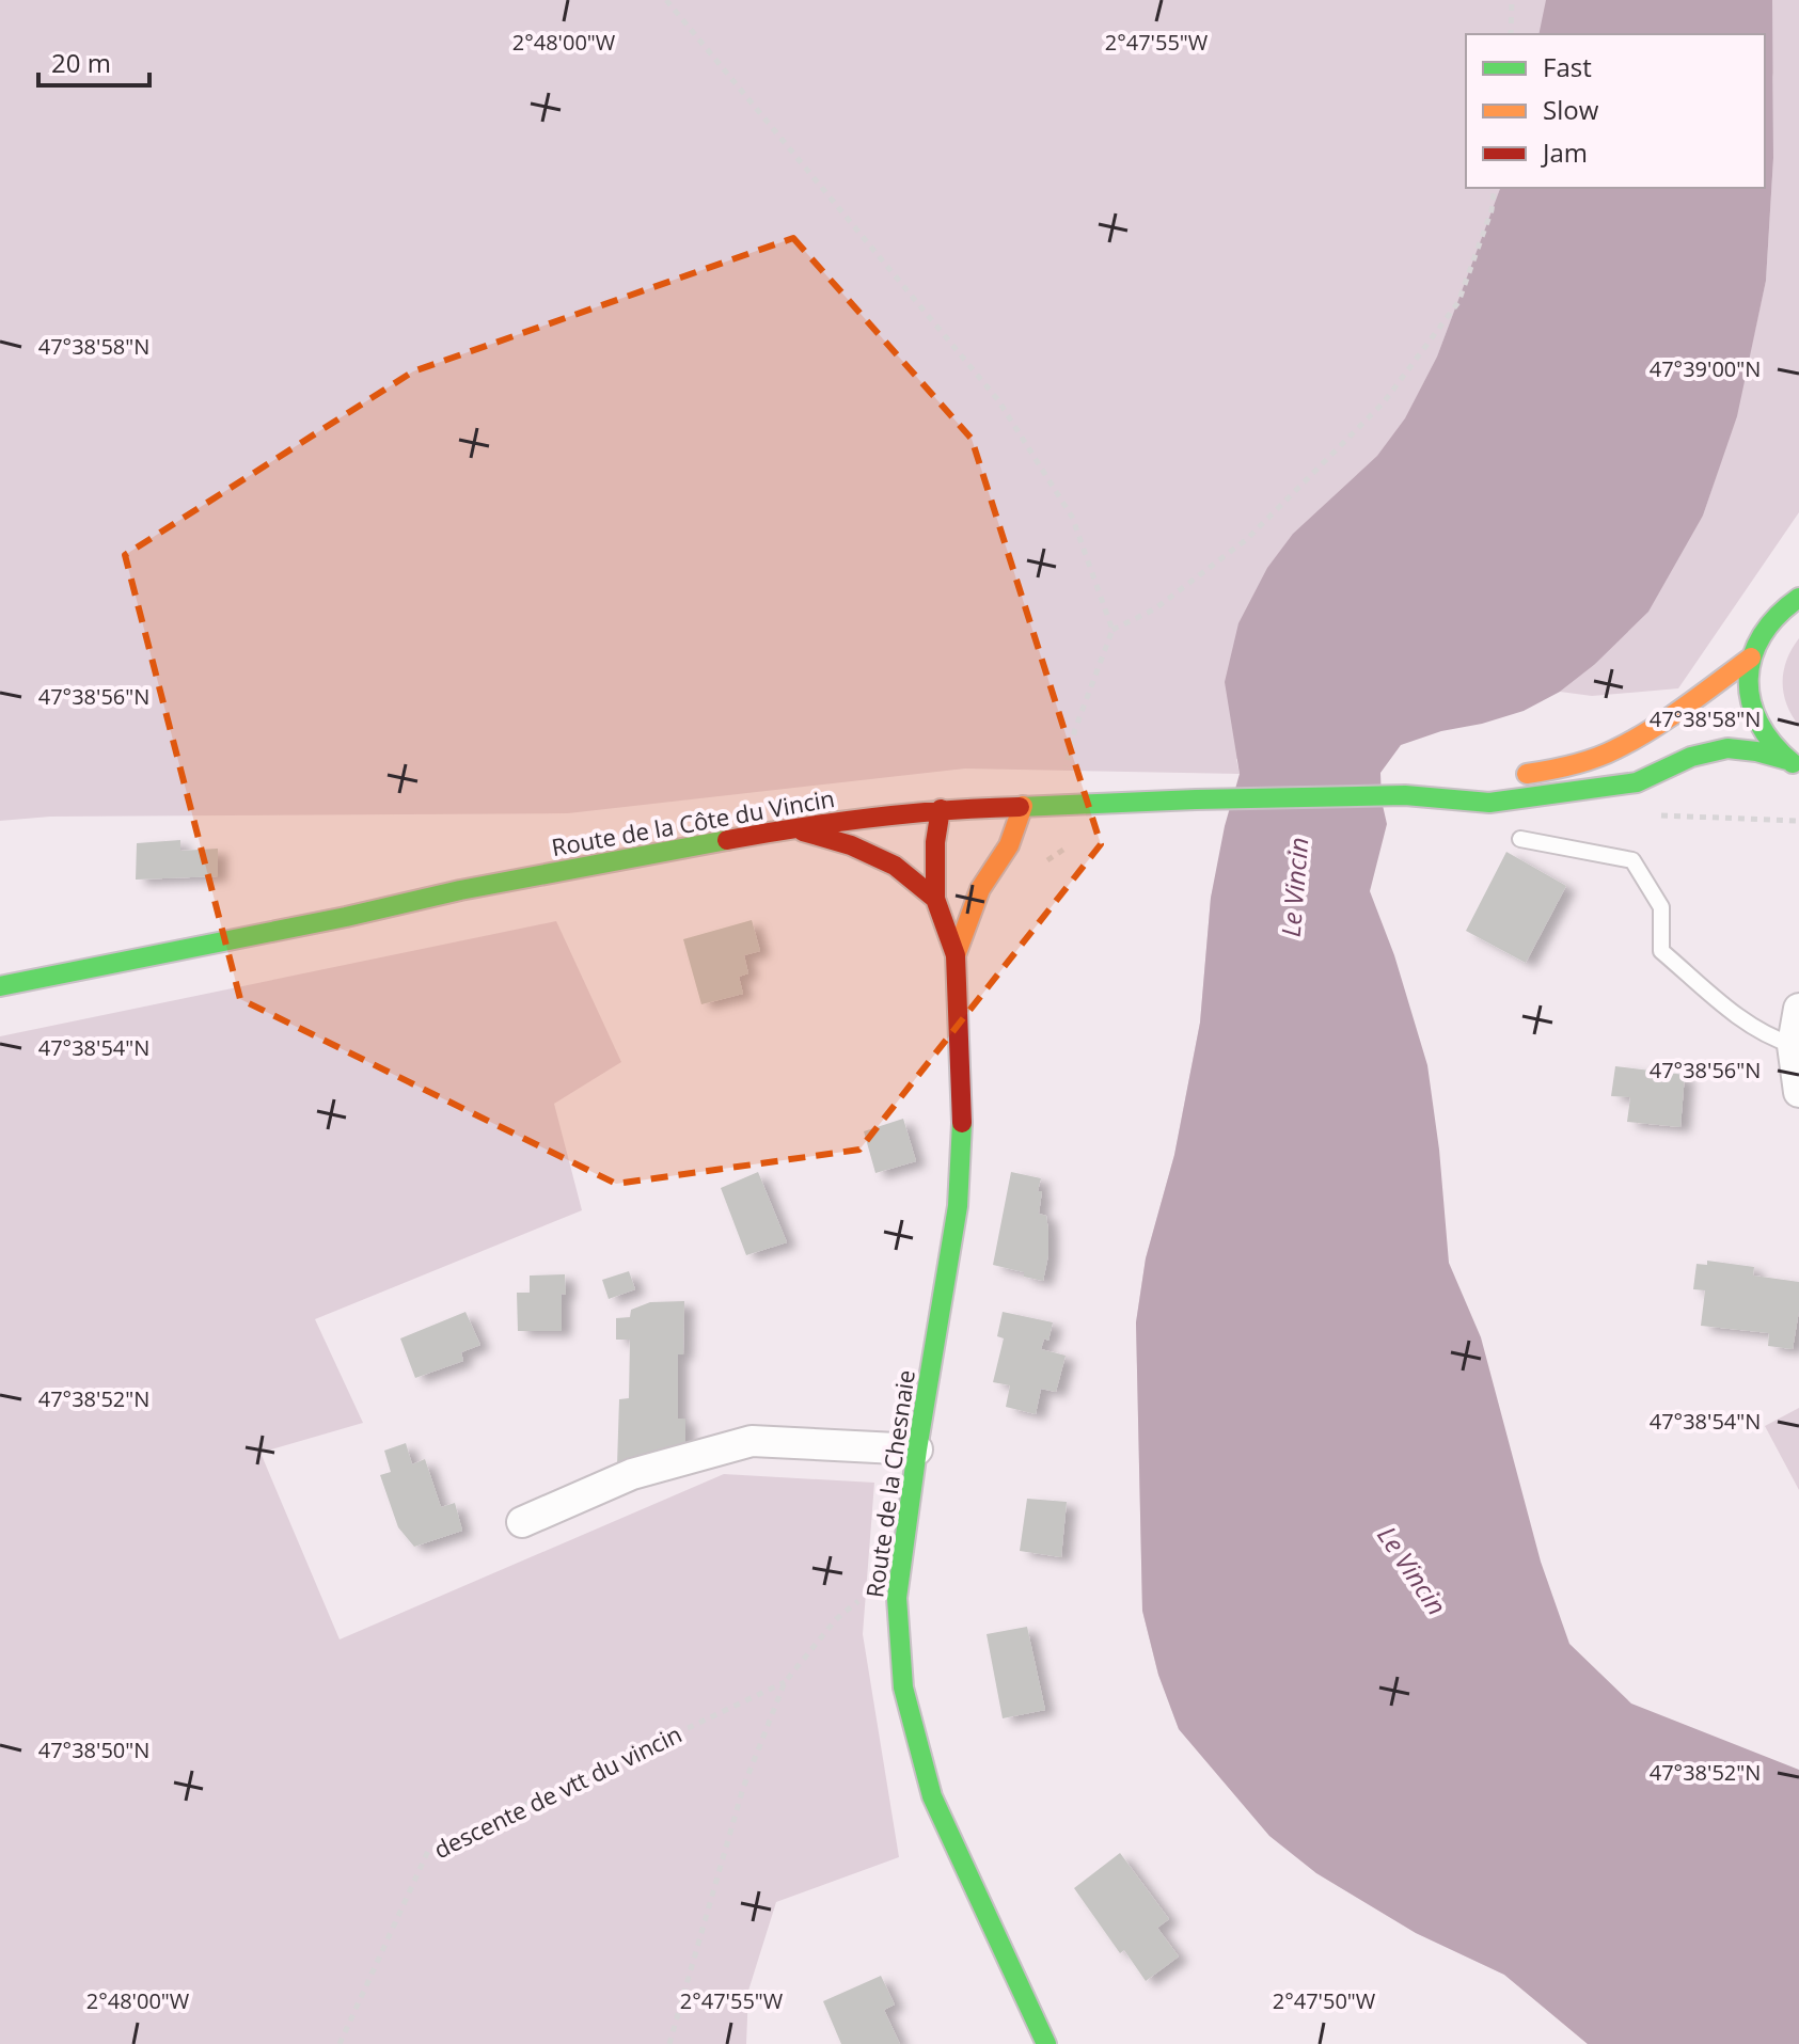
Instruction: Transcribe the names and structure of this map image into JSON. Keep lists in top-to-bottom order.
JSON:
{
  "streets": {
    "main road": ["Route de la Côte du Vincin", "Route de la Chesnaie"],
    "path": ["descente de vtt du vincin"]
  },
  "crossings": [
    ["Route de la Côte du Vincin", "Route de la Chesnaie"]
  ],
  "water": ["Le Vincin"],
  "legend": ["Fast", "Slow", "Jam"],
  "scale_bar": "20 m",
  "coordinates": [
    "2°48'00\"W",
    "2°47'55\"W",
    "47°38'58\"N",
    "47°39'00\"N",
    "47°38'56\"N",
    "47°38'54\"N",
    "47°38'52\"N",
    "47°38'50\"N",
    "2°47'50\"W"
  ]
}
